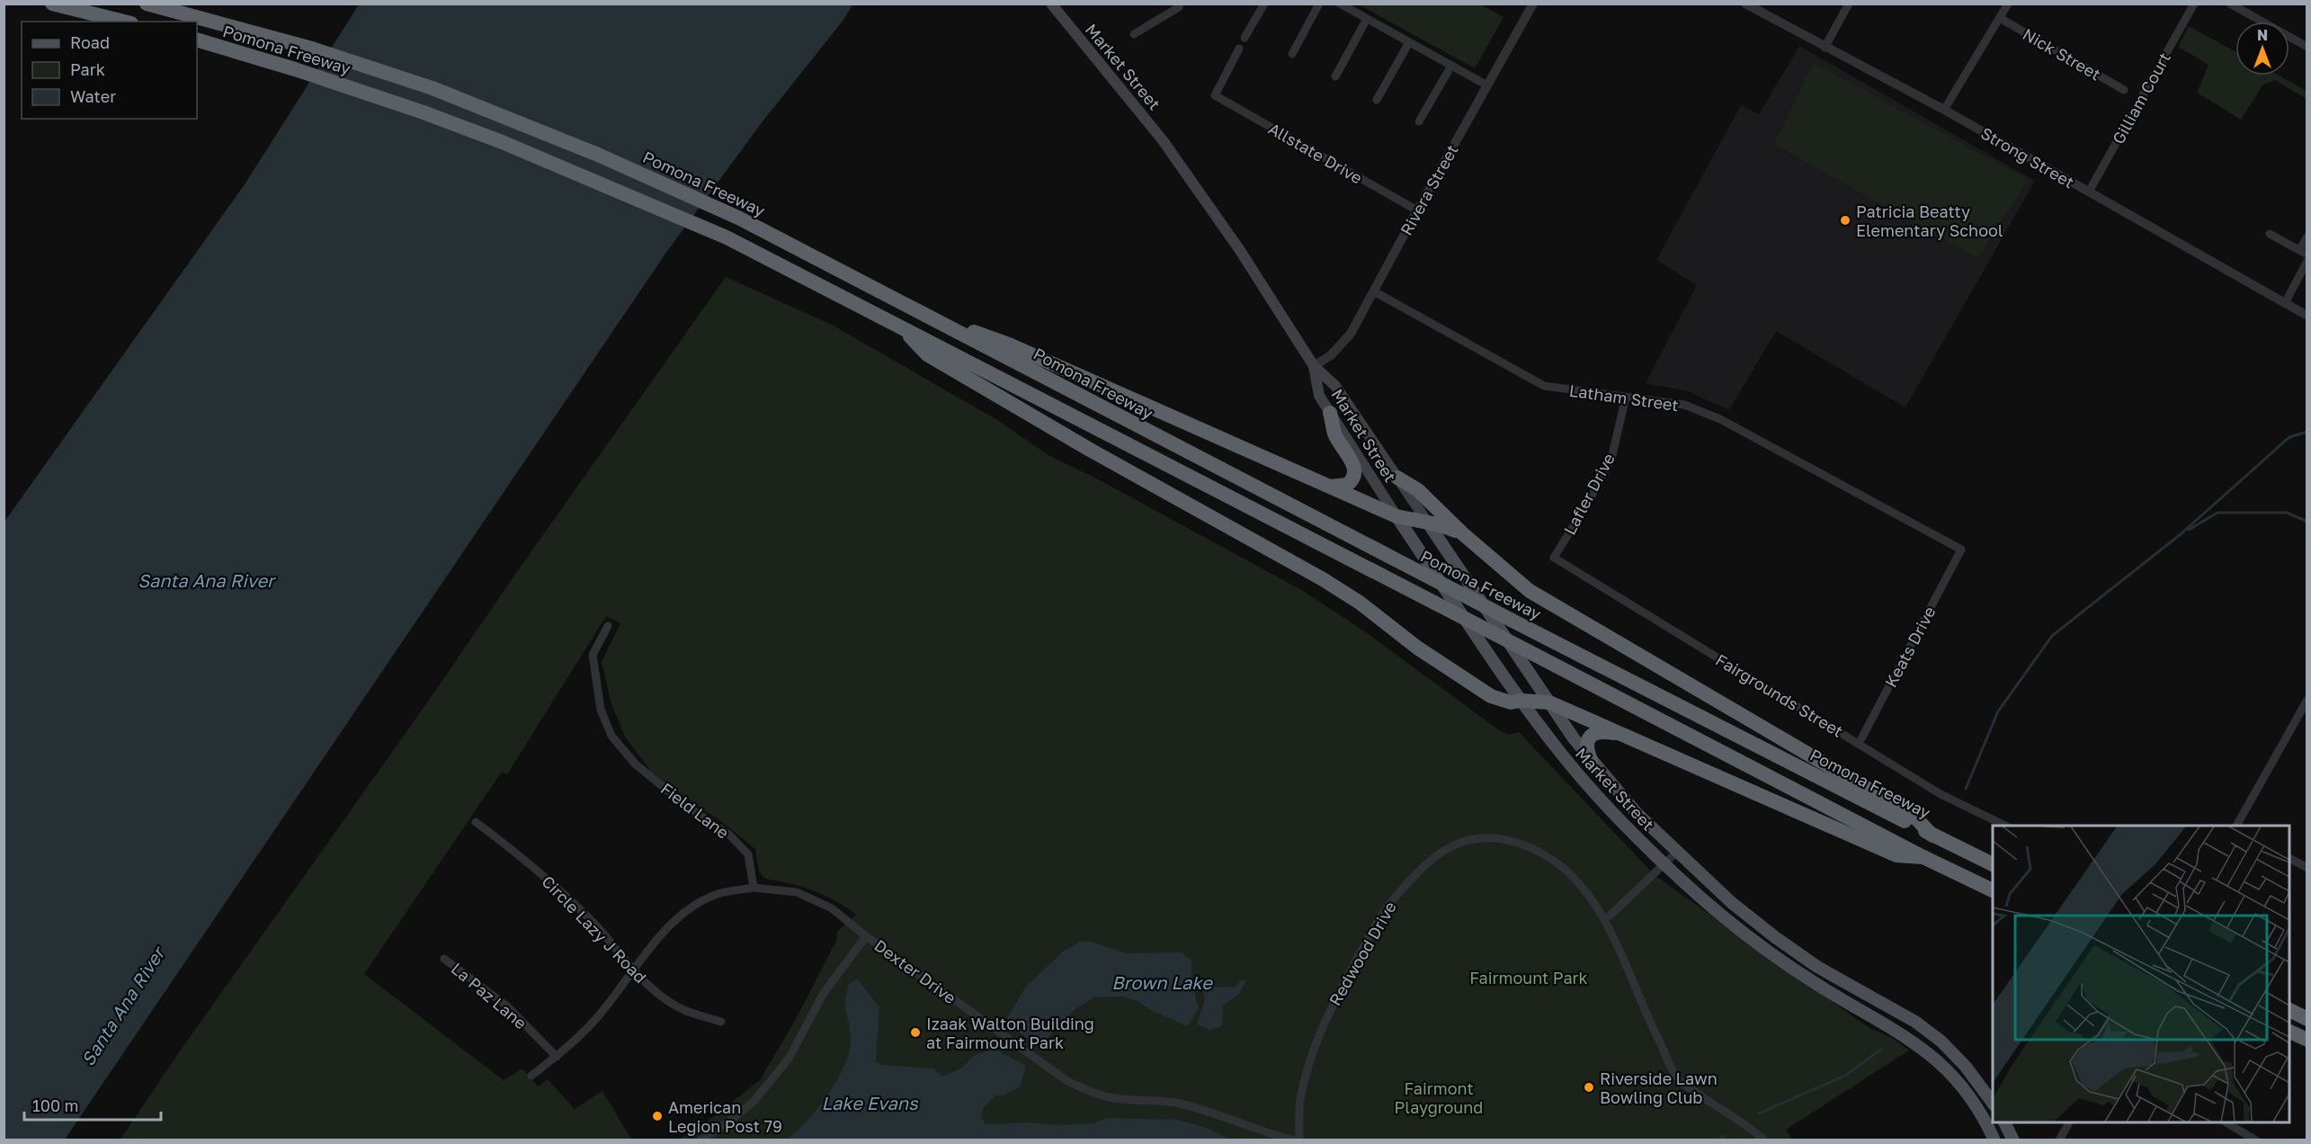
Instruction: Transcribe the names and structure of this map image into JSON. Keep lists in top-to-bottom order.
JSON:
{
  "streets": {
    "highway": ["Pomona Freeway"],
    "main road": ["Market Street"],
    "street": [
      "Nick Street",
      "Gilliam Court",
      "Allstate Drive",
      "Strong Street",
      "Rivera Street",
      "Latham Street",
      "Lafler Drive",
      "Keats Drive",
      "Fairgrounds Street",
      "Field Lane",
      "Circle Lazy J Road",
      "Redwood Drive",
      "Dexter Drive",
      "La Paz Lane"
    ]
  },
  "crossings": [
    ["Market Street", "Rivera Street"],
    ["Gilliam Court", "Strong Street"],
    ["Allstate Drive", "Rivera Street"],
    ["Rivera Street", "Latham Street"],
    ["Latham Street", "Lafler Drive"],
    ["Latham Street", "Keats Drive"],
    ["Lafler Drive", "Fairgrounds Street"],
    ["Keats Drive", "Fairgrounds Street"]
  ],
  "water": ["Santa Ana River", "Brown Lake", "Lake Evans"],
  "parks": ["Fairmount Park", "Fairmont Playground"],
  "places": [
    "Patricia Beatty Elementary School",
    "Izaak Walton Building at Fairmount Park",
    "Riverside Lawn Bowling Club",
    "American Legion Post 79"
  ],
  "legend": ["Road", "Park", "Water"],
  "scale_bar": "100 m",
  "north": "top"
}
